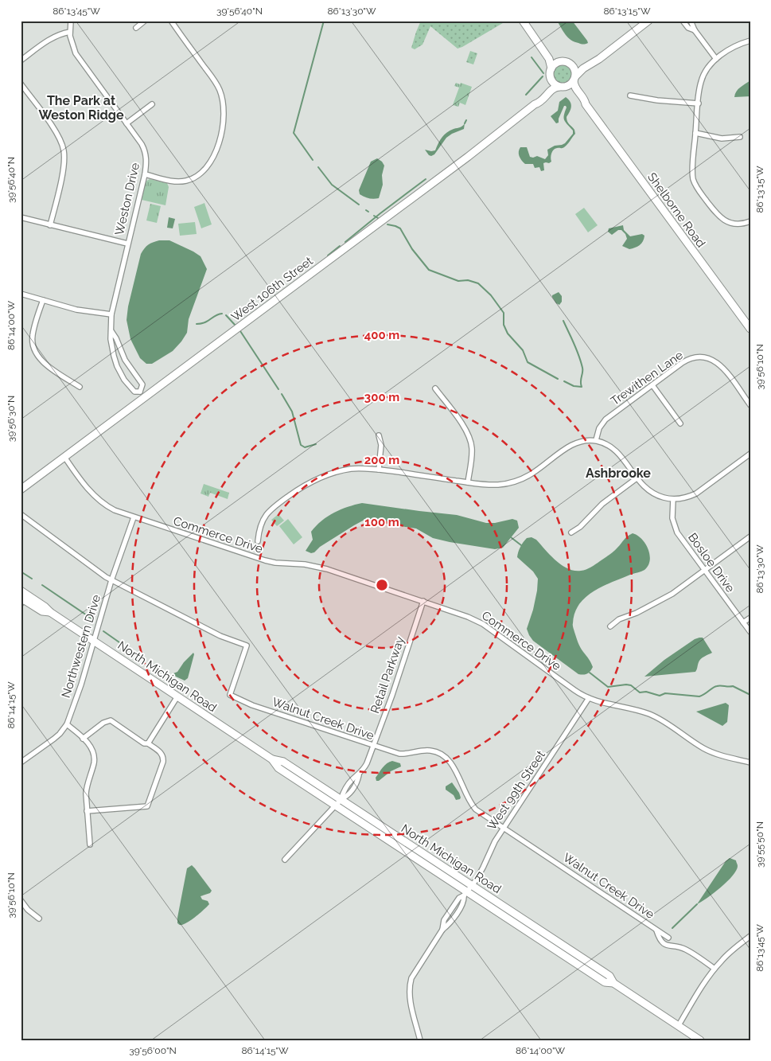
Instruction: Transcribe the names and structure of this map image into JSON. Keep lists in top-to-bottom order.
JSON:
{
  "streets": {
    "street": [
      "Weston Drive",
      "Shelborne Road",
      "West 106th Street",
      "Trewithen Lane",
      "Commerce Drive",
      "Bosloe Drive",
      "Northwestern Drive",
      "Retail Parkway",
      "North Michigan Road",
      "Walnut Creek Drive",
      "West 99th Street"
    ]
  },
  "crossings": [
    ["Weston Drive", "West 106th Street"],
    ["Shelborne Road", "West 106th Street"],
    ["West 106th Street", "Commerce Drive"],
    ["Commerce Drive", "Northwestern Drive"],
    ["Commerce Drive", "Retail Parkway"],
    ["Commerce Drive", "West 99th Street"],
    ["Northwestern Drive", "North Michigan Road"],
    ["Northwestern Drive", "Walnut Creek Drive"],
    ["Retail Parkway", "North Michigan Road"],
    ["Retail Parkway", "Walnut Creek Drive"],
    ["North Michigan Road", "West 99th Street"],
    ["Walnut Creek Drive", "West 99th Street"]
  ],
  "districts": ["The Park at Weston Ridge", "Ashbrooke"],
  "coordinates": [
    "86°13'45\"W",
    "39°56'40\"N",
    "86°13'30\"W",
    "86°13'15\"W",
    "86°14'00\"W",
    "39°56'10\"N",
    "39°56'30\"N",
    "86°14'15\"W",
    "39°55'50\"N",
    "39°56'00\"N"
  ],
  "rings": [
    "400 m",
    "300 m",
    "200 m",
    "100 m"
  ]
}
